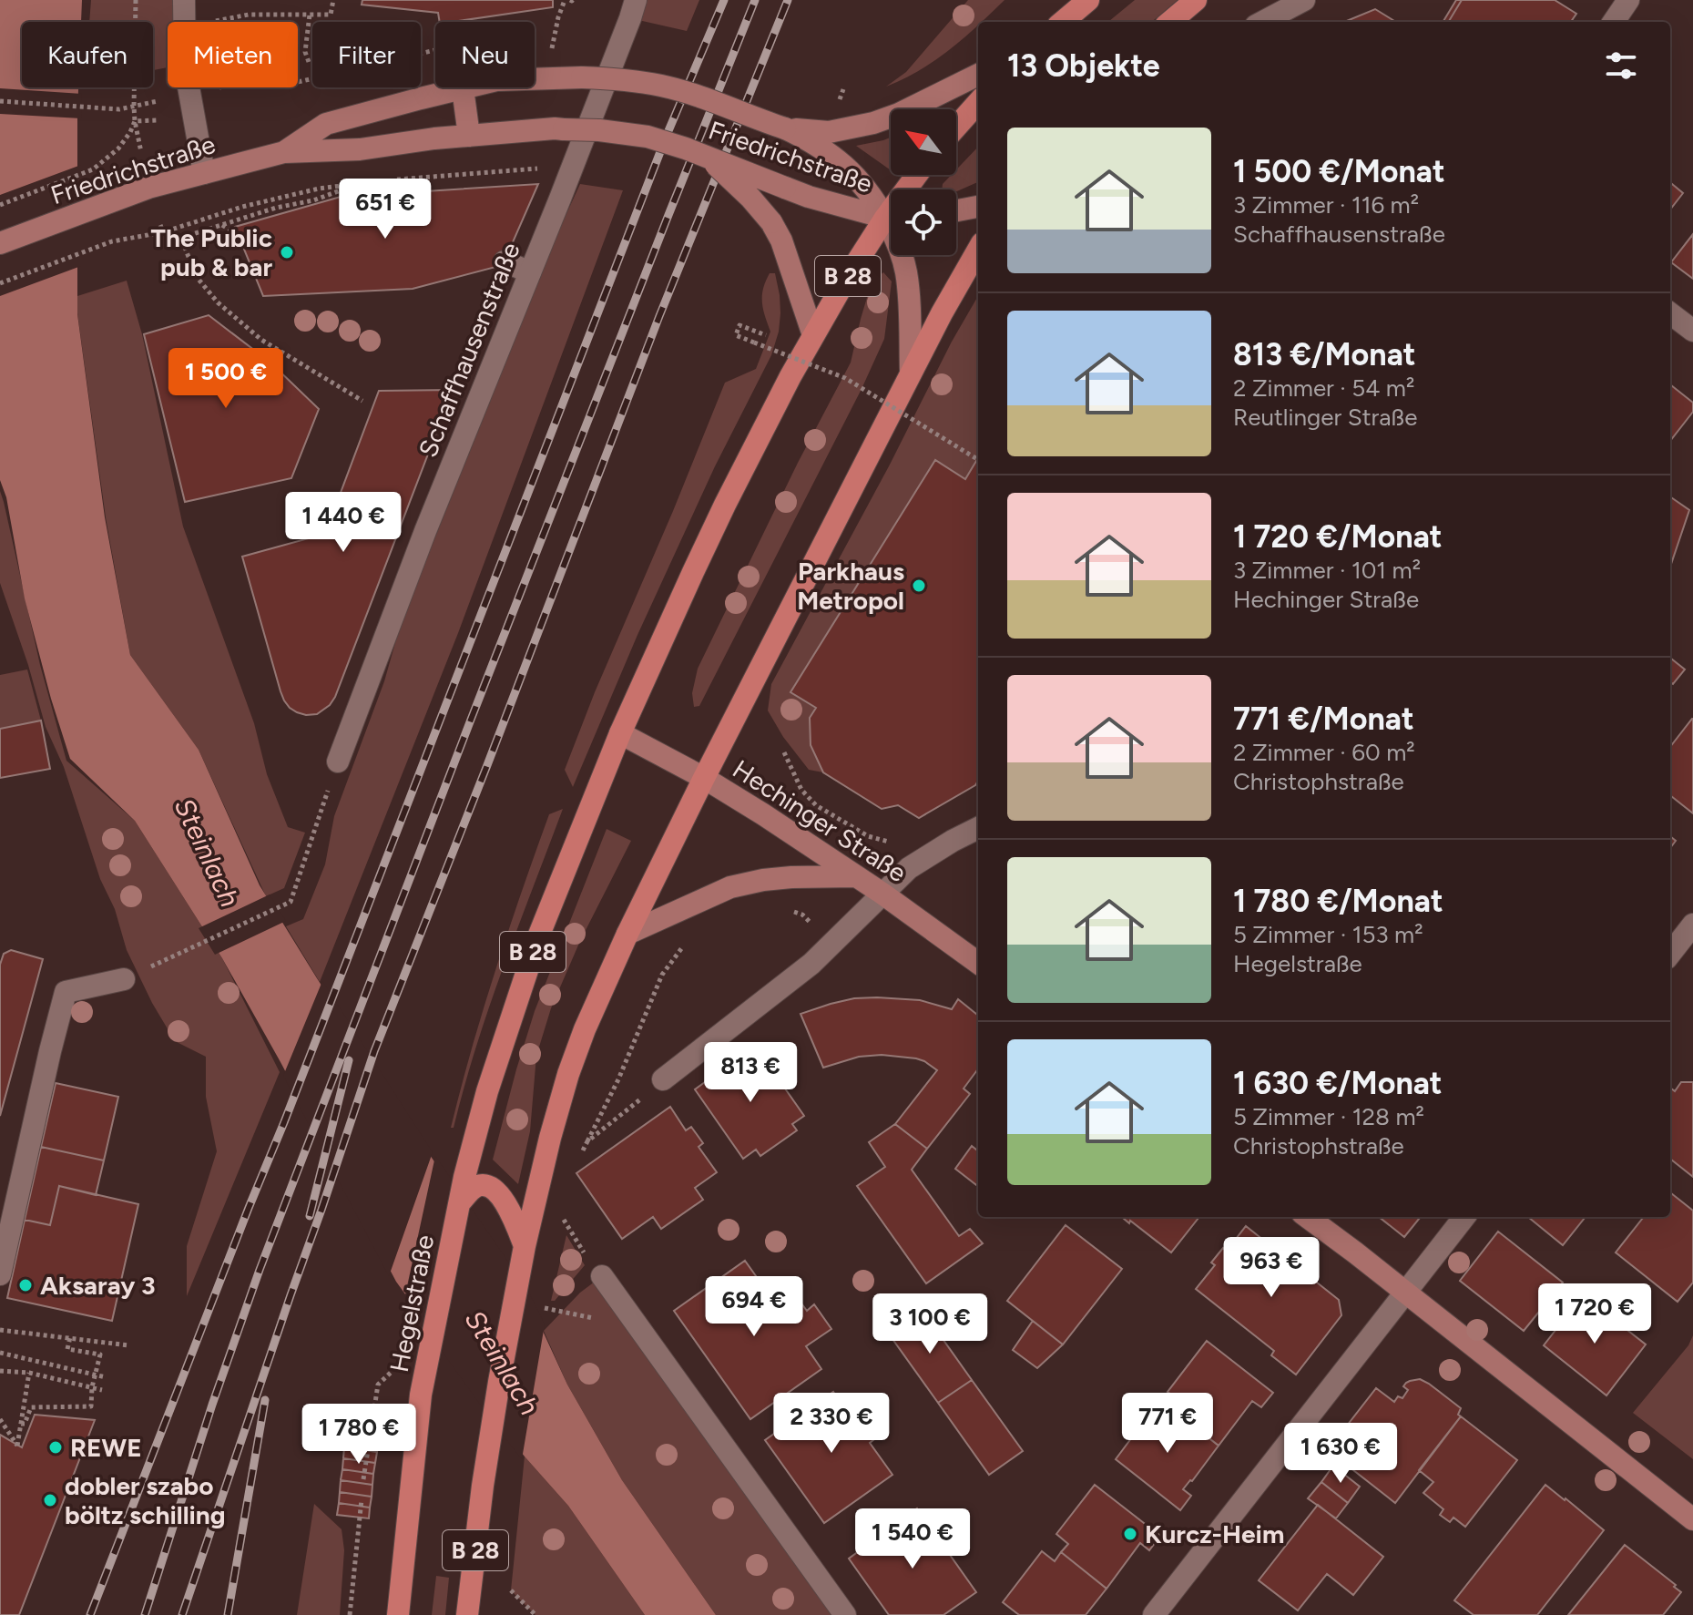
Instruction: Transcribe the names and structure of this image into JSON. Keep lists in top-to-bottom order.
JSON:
{
  "streets": {
    "main road": ["B 28", "Hegelstraße"],
    "street": ["Friedrichstraße", "Schaffhausenstraße", "Hechinger Straße"]
  },
  "crossings": [
    ["B 28", "Hechinger Straße"],
    ["B 28", "Hegelstraße"]
  ],
  "water": ["Steinlach"],
  "places": [
    "The Public pub & bar",
    "Parkhaus Metropol",
    "Aksaray 3",
    "REWE",
    "dobler szabo böltz schilling",
    "Kurcz-Heim"
  ],
  "north": "top left",
  "page": {
    "chip": [
      "Kaufen",
      "Mieten",
      "Filter",
      "Neu"
    ],
    "heading": "13 Objekte",
    "list": [
      {
        "name": "1 500 €/Monat",
        "note": "3 Zimmer · 116 m² · Schaffhausenstraße"
      },
      {
        "name": "813 €/Monat",
        "note": "2 Zimmer · 54 m² · Reutlinger Straße"
      },
      {
        "name": "1 720 €/Monat",
        "note": "3 Zimmer · 101 m² · Hechinger Straße"
      },
      {
        "name": "771 €/Monat",
        "note": "2 Zimmer · 60 m² · Christophstraße"
      },
      {
        "name": "1 780 €/Monat",
        "note": "5 Zimmer · 153 m² · Hegelstraße"
      },
      {
        "name": "1 630 €/Monat",
        "note": "5 Zimmer · 128 m² · Christophstraße"
      }
    ],
    "price": [
      "651 €",
      "1 500 €",
      "1 440 €",
      "813 €",
      "963 €",
      "694 €",
      "1 720 €",
      "3 100 €",
      "2 330 €",
      "771 €",
      "1 780 €",
      "1 630 €",
      "1 540 €"
    ]
  }
}
